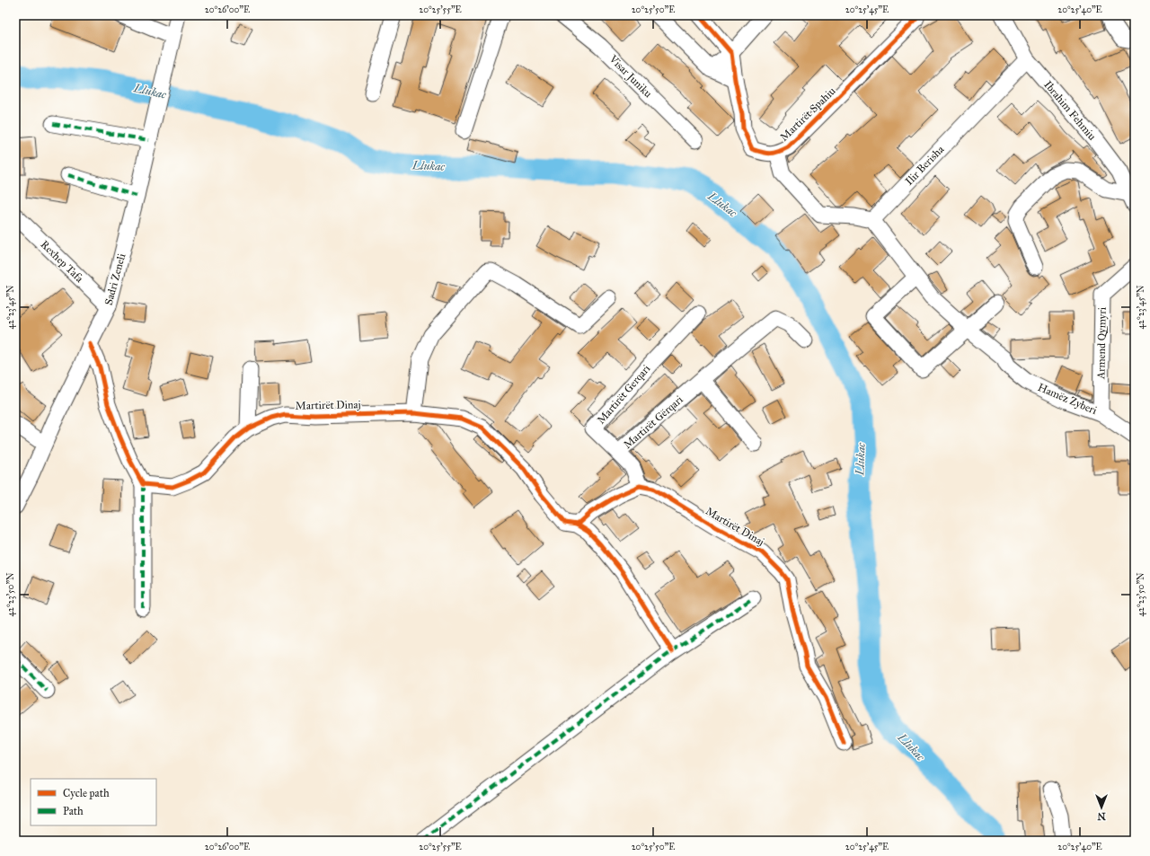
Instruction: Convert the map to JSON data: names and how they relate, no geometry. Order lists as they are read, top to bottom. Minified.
{"streets":{"street":["Visar Juniku","Ibrahim Fehmiu","Martirët Spahiu","Ilir Berisha","Rexhep Tafa","Sadri Zeneli","Armend Qymyri","Martirët Gerqari","Hamëz Zyberi","Martirët Dinaj","Martirët Gërqari"]},"crossings":[["Ibrahim Fehmiu","Ilir Berisha"],["Rexhep Tafa","Sadri Zeneli"],["Armend Qymyri","Hamëz Zyberi"],["Martirët Gerqari","Martirët Gërqari"],["Martirët Dinaj","Martirët Gërqari"]],"water":["Llukac"],"legend":["Cycle path","Path"],"north":"bottom","coordinates":["20°26'00\"E","20°25'55\"E","20°25'50\"E","20°25'45\"E","20°25'40\"E","42°23'45\"N","42°23'50\"N"]}
